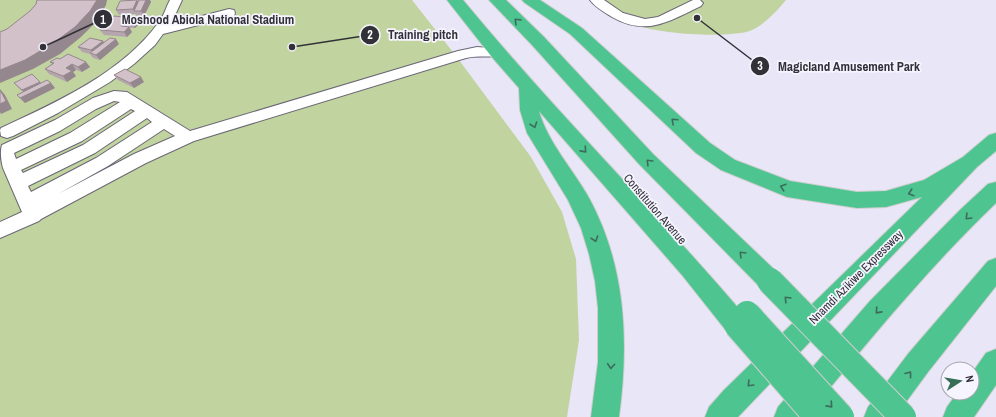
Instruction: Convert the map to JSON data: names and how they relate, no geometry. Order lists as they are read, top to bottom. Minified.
{"streets":{"highway":["Constitution Avenue","Nnamdi Azikiwe Expressway"]},"places":["Magicland Amusement Park","Moshood Abiola National Stadium","Training pitch"],"north":"right"}
